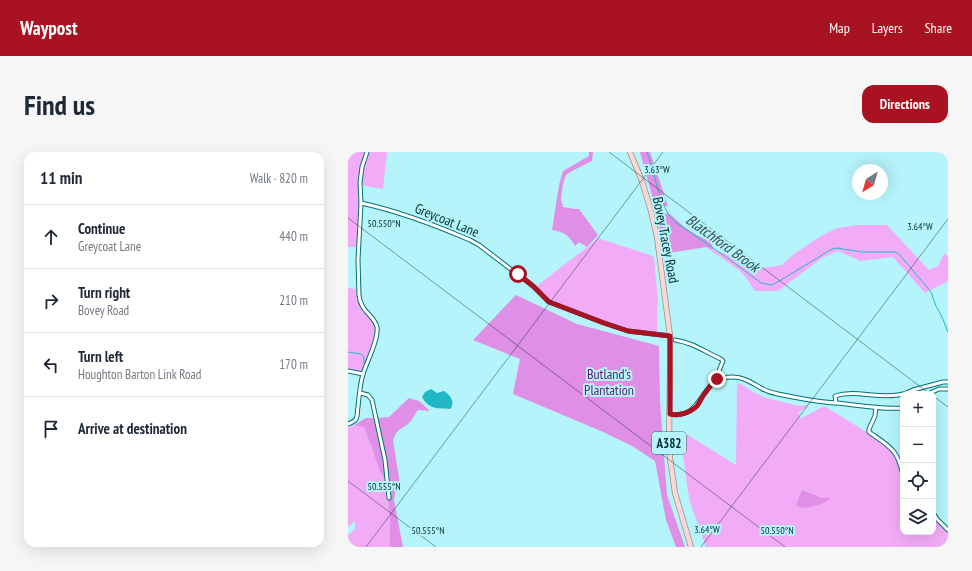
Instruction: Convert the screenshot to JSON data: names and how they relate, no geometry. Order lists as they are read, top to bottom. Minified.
{"streets":{"main road":["Bovey Tracey Road","A382"],"street":["Greycoat Lane"]},"crossings":[["Greycoat Lane","Bovey Tracey Road"],["Greycoat Lane","A382"],["Bovey Tracey Road","A382"]],"water":["Blatchford Brook"],"parks":["Butland's Plantation"],"north":"bottom left","page":{"header":"Waypost","nav":["Map","Layers","Share"],"buttons":"Directions","title":"Find us","heading":["11 min","Walk · 820 m"],"list":[["Continue","Greycoat Lane","440 m"],["Turn right","Bovey Road","210 m"],["Turn left","Houghton Barton Link Road","170 m"],"Arrive at destination"],"map_buttons":["+","−"]},"coordinates":["3.63°W","50.550°N","3.64°W","50.555°N"]}
